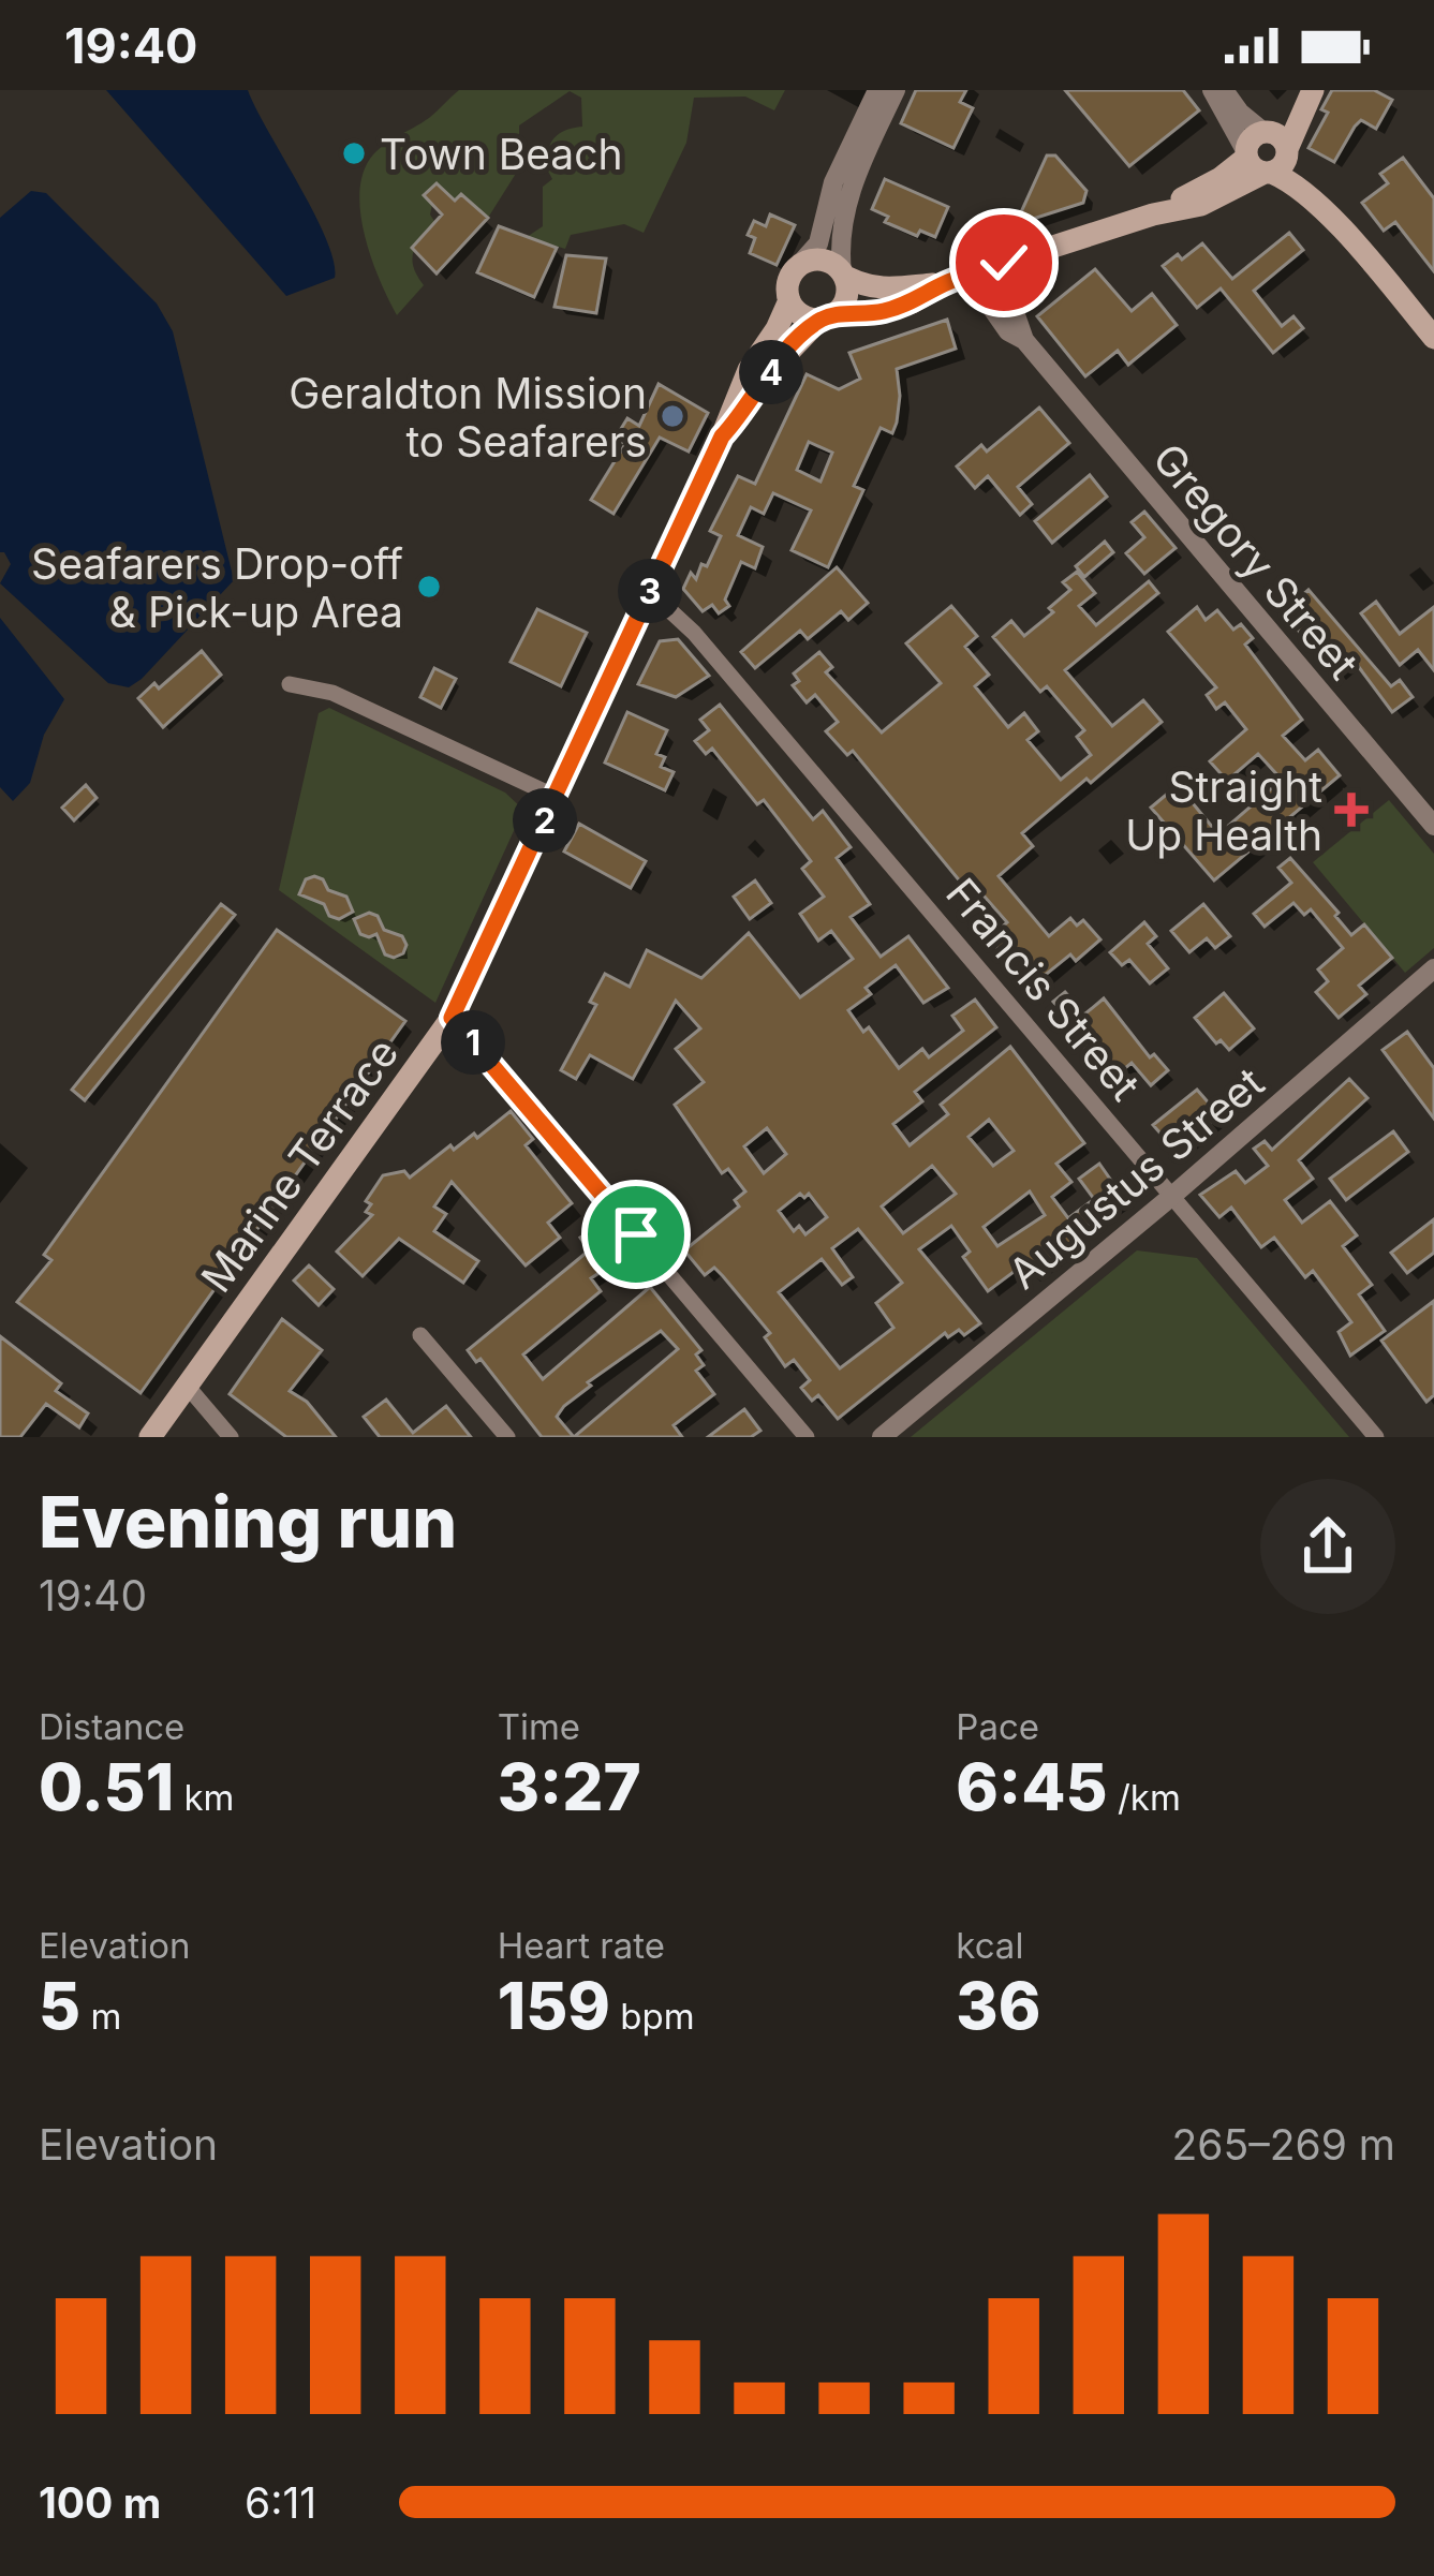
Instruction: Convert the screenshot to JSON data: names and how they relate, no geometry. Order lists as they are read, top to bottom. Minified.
{"streets":{"main road":["Marine Terrace"],"street":["Gregory Street","Francis Street","Augustus Street"]},"crossings":[["Francis Street","Marine Terrace"],["Francis Street","Augustus Street"]],"places":{"other":["Town Beach","Geraldton Mission to Seafarers","Seafarers Drop-off & Pick-up Area"],"health":["Straight Up Health"]},"page":{"status":"19:40","pins":["4","3","2","1"],"heading":["Evening run","19:40"],"stats":[["Distance","0.51 km"],["Time","3:27"],["Pace","6:45 /km"],["Elevation","5 m"],["Heart rate","159 bpm"],["kcal","36"]],"chart":["Elevation","265–269 m"],"list":[{"name":"100 m","note":"6:11"}]}}
